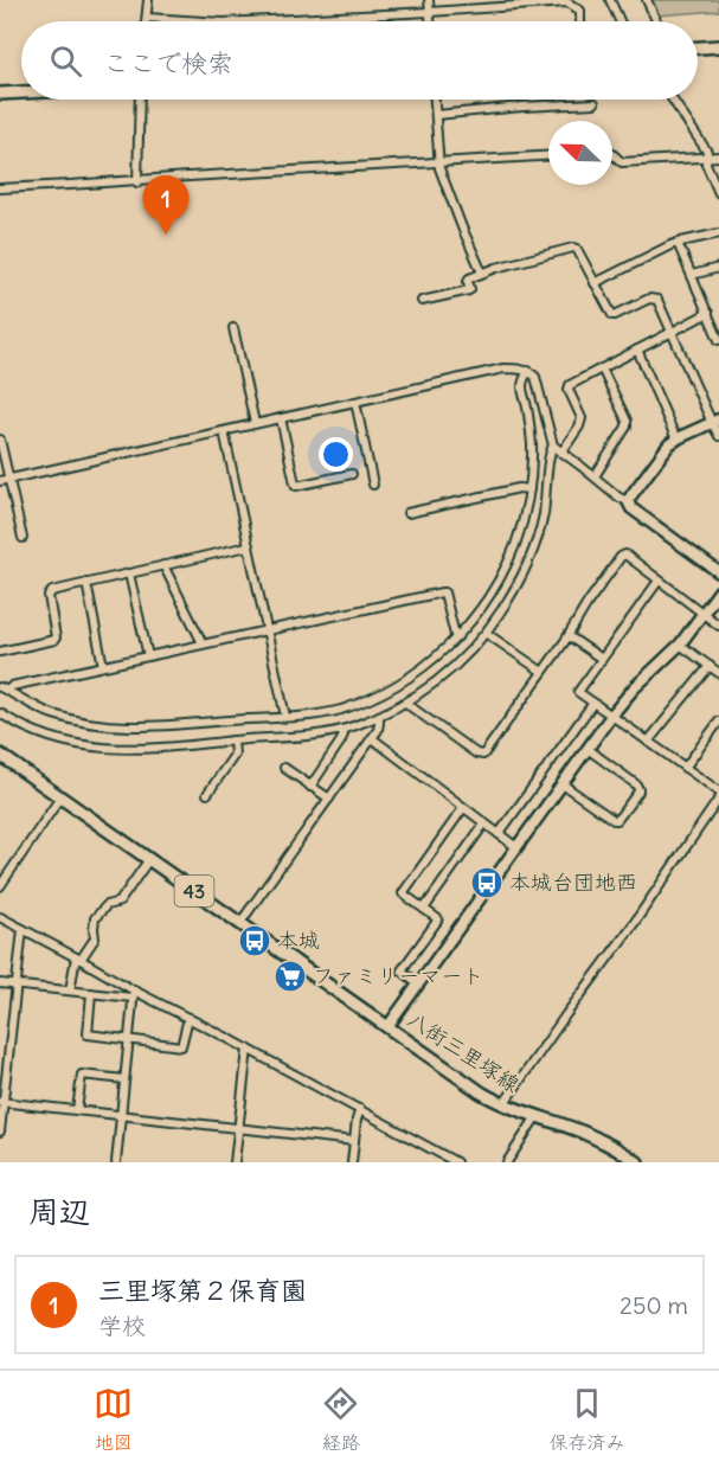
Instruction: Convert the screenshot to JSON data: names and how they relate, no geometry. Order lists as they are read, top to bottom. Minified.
{"streets":{"main road":["43","八街三里塚線"]},"places":{"bus stop":["本城台団地西","本城"],"supermarket":["ファミリーマート"]},"north":"top left","page":{"search":"ここで検索","pins":"1","heading":"周辺","list":[{"mark":"1","name":"三里塚第２保育園","note":"学校","value":"250 m"}],"nav":["地図","経路","保存済み"]}}
